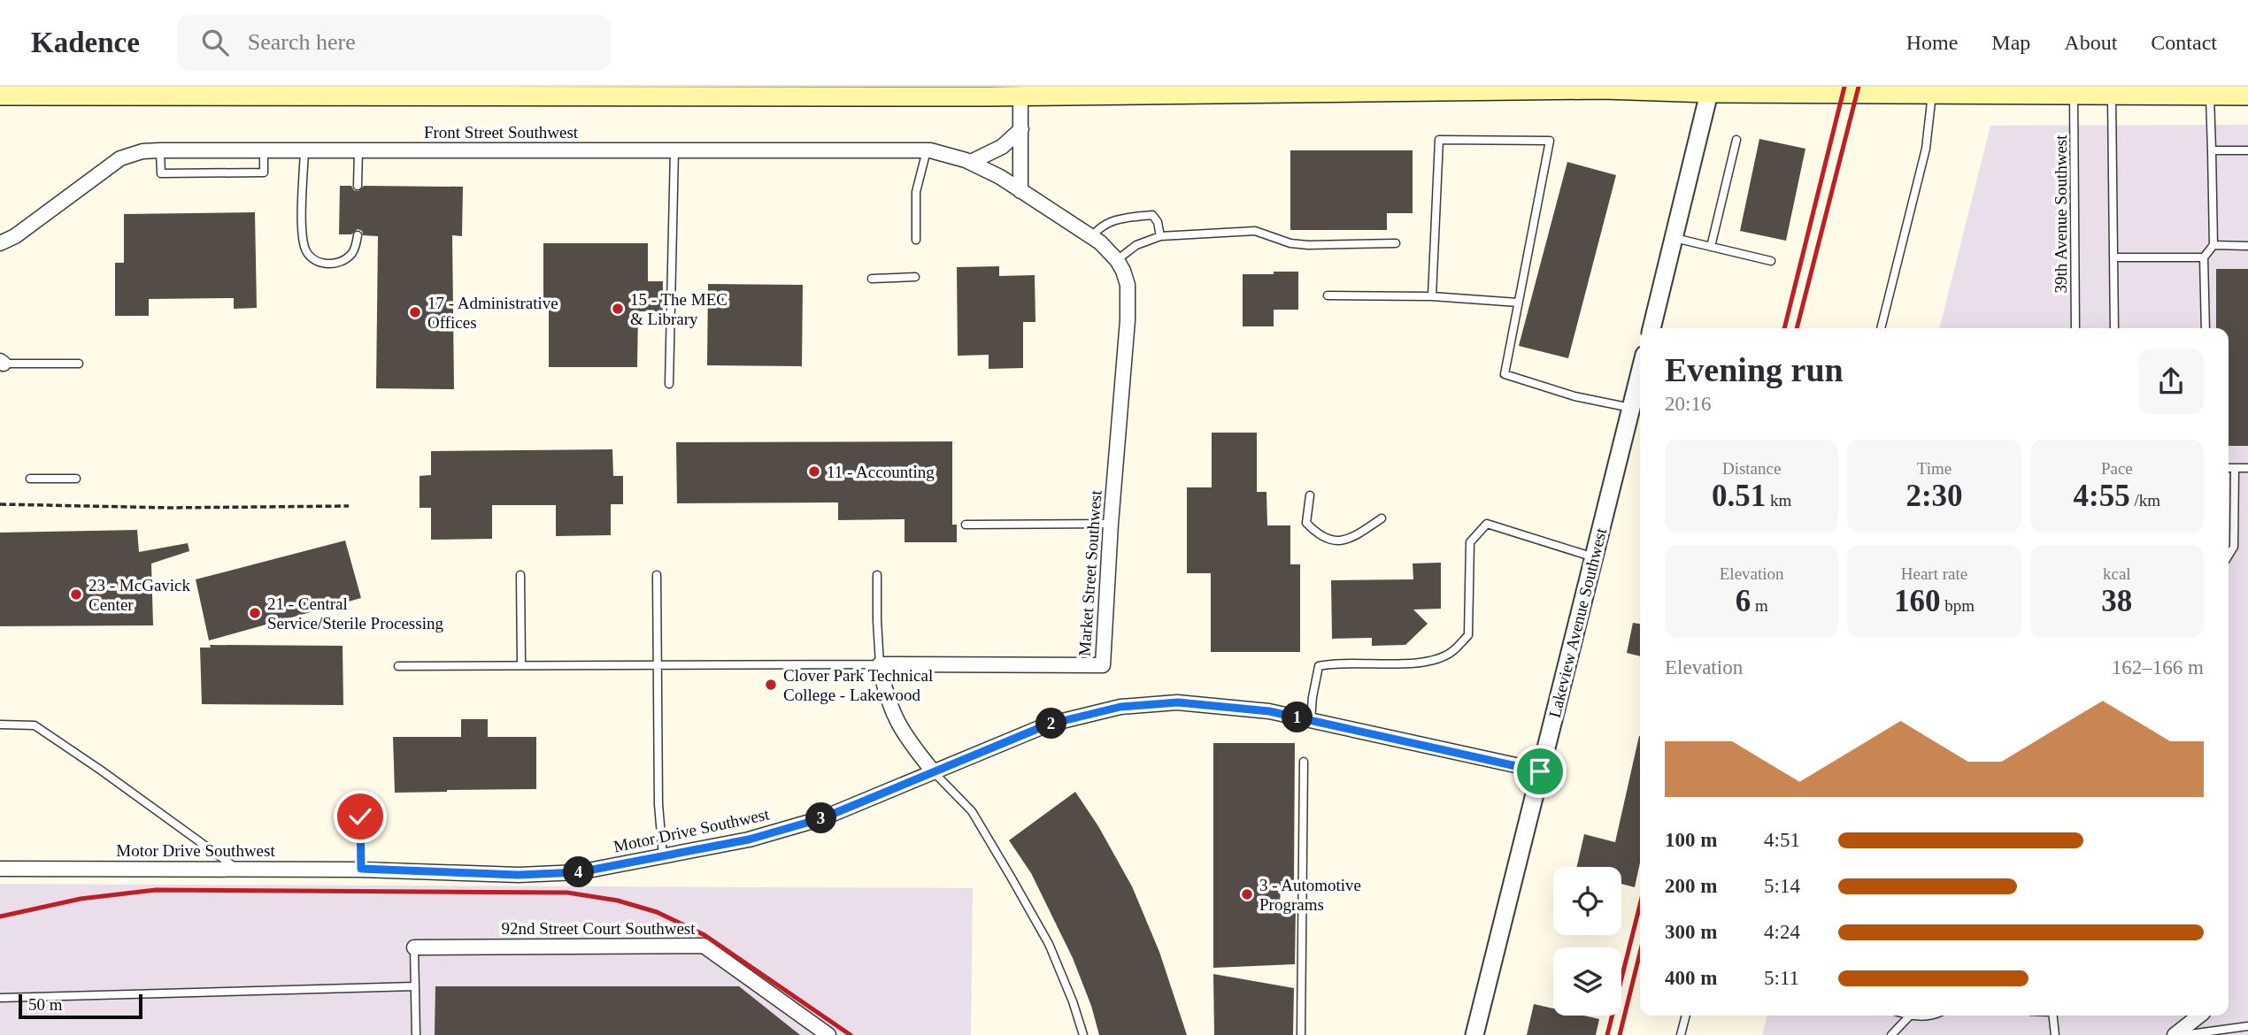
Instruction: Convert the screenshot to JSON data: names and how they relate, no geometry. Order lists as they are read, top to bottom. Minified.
{"streets":{"street":["Front Street Southwest","Market Street Southwest","Lakeview Avenue Southwest","Motor Drive Southwest","92nd Street Court Southwest"],"lane":["39th Avenue Southwest"]},"crossings":[["Lakeview Avenue Southwest","Motor Drive Southwest"]],"places":["15 - The MEC & Library","17 - Administrative Offices","11 - Accounting","23 - McGavick Center","21 - Central Service/Sterile Processing","Clover Park Technical College - Lakewood","3 - Automotive Programs"],"scale_bar":"50 m","page":{"header":"Kadence","search":"Search here","nav":["Home","Map","About","Contact"],"heading":["Evening run","20:16"],"stats":[["Distance","0.51 km"],["Time","2:30"],["Pace","4:55 /km"],["Elevation","6 m"],["Heart rate","160 bpm"],["kcal","38"]],"chart":["Elevation","162–166 m"],"pins":["1","2","3","4"],"list":[{"name":"100 m","note":"4:51"},{"name":"200 m","note":"5:14"},{"name":"300 m","note":"4:24"},{"name":"400 m","note":"5:11"}],"scale":"50 m"}}
